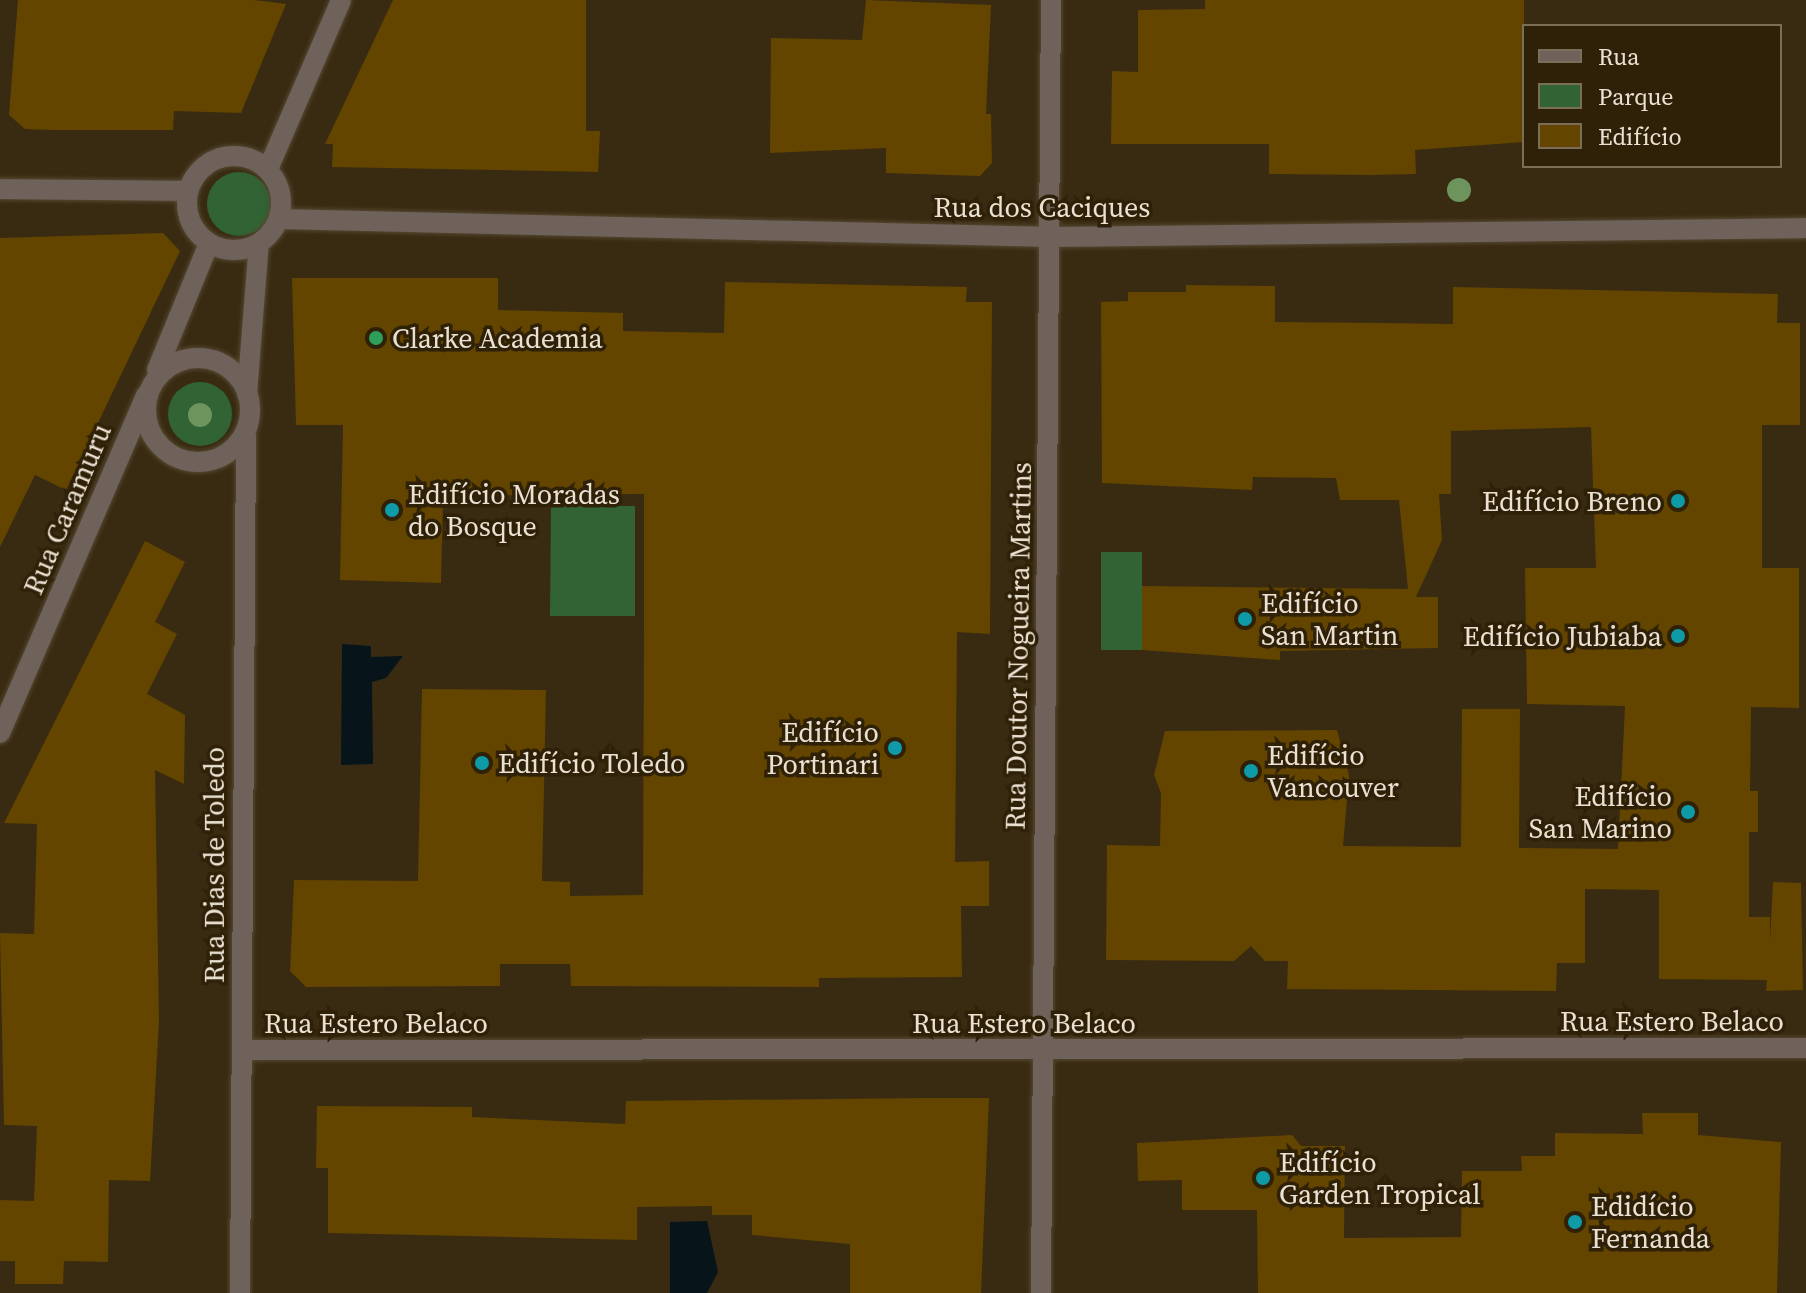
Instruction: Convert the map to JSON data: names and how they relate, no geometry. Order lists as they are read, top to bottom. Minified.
{"streets":{"street":["Rua dos Caciques","Rua Caramuru","Rua Doutor Nogueira Martins","Rua Dias de Toledo","Rua Estero Belaco"]},"crossings":[["Rua dos Caciques","Rua Doutor Nogueira Martins"],["Rua Caramuru","Rua Dias de Toledo"],["Rua Doutor Nogueira Martins","Rua Estero Belaco"],["Rua Dias de Toledo","Rua Estero Belaco"]],"places":["Clarke Academia","Edifício Breno","Edifício Moradas do Bosque","Edifício San Martin","Edifício Jubiaba","Edifício Portinari","Edifício Toledo","Edifício Vancouver","Edifício San Marino","Edifício Garden Tropical","Edidício Fernanda"],"legend":["Rua","Parque","Edifício"]}
